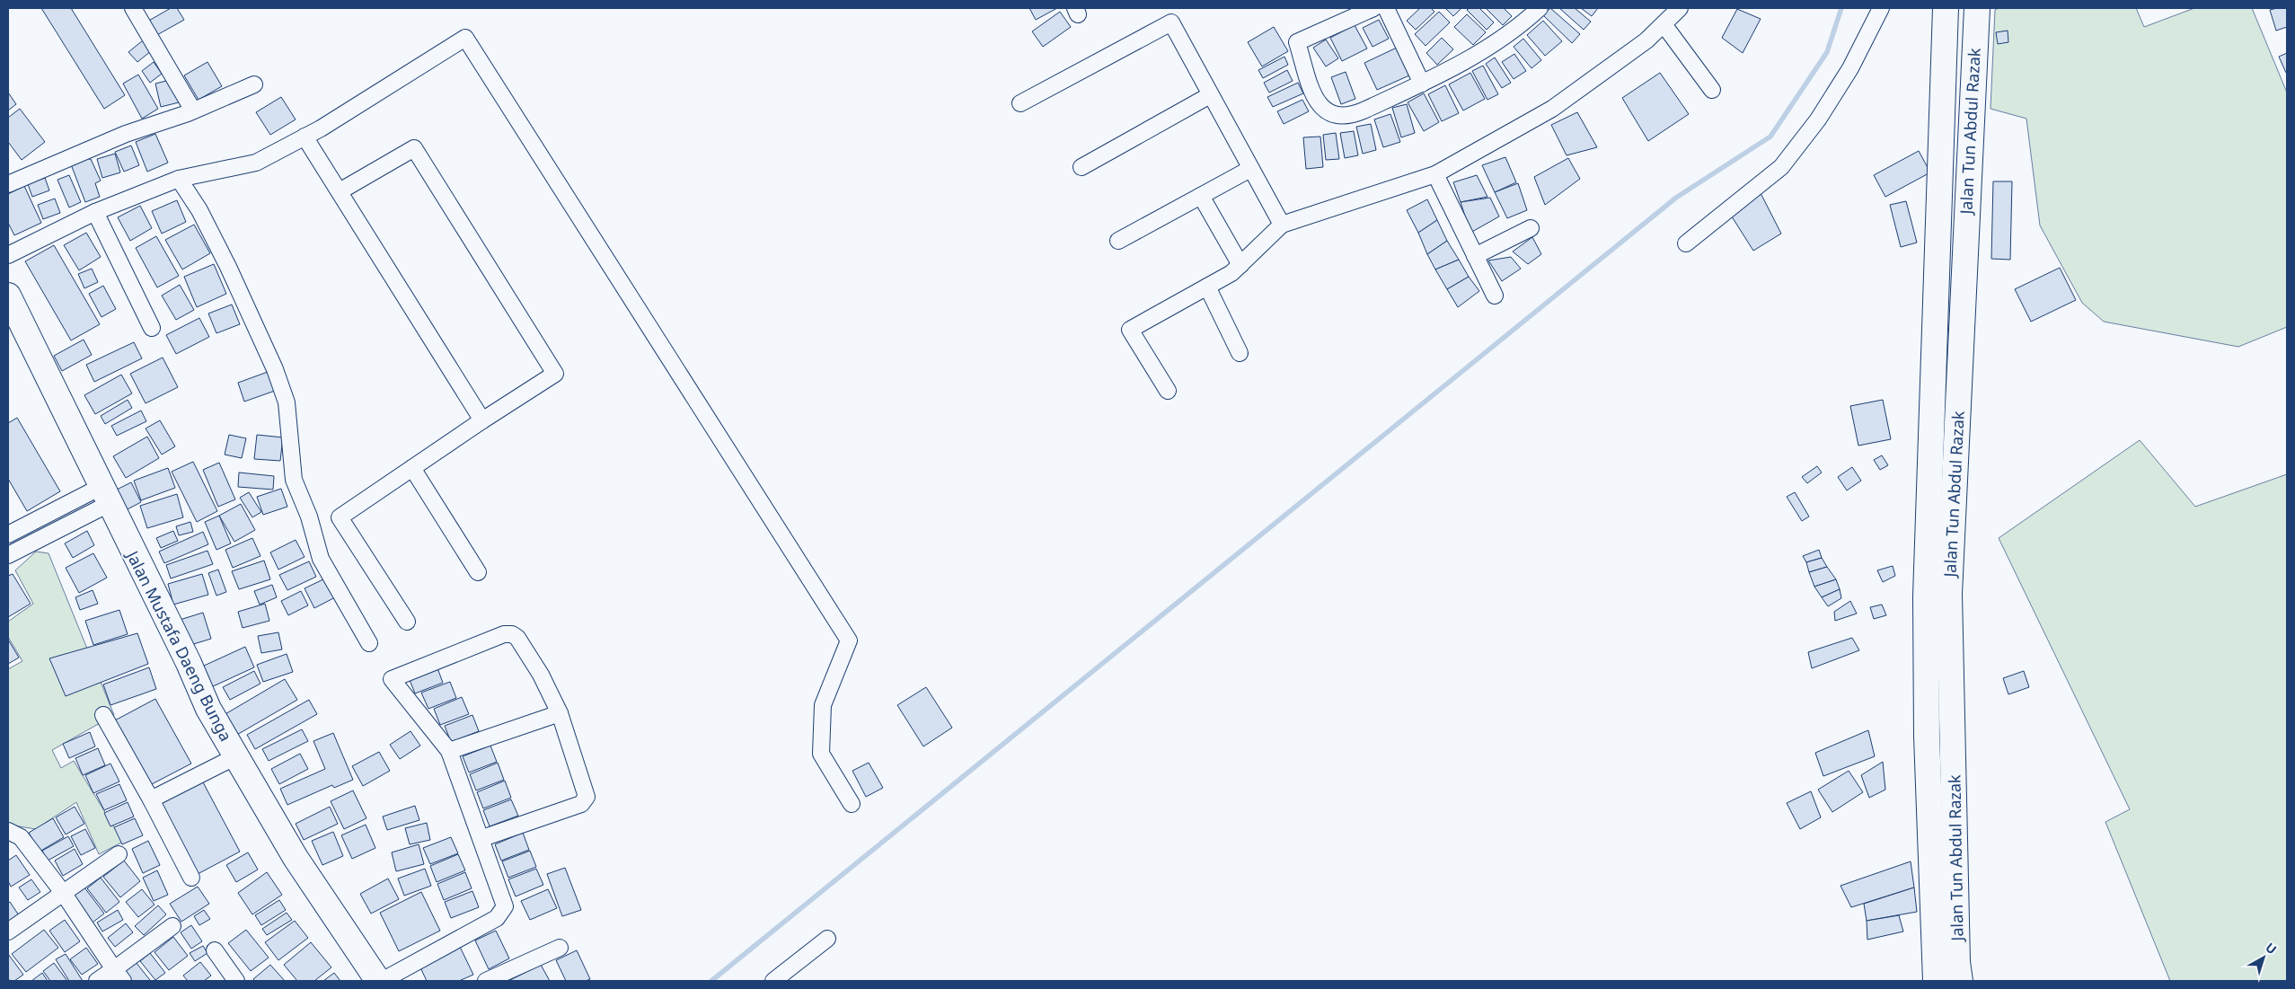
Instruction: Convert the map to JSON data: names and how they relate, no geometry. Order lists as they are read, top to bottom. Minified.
{"streets":{"main road":["Jalan Tun Abdul Razak","Jalan Mustafa Daeng Bunga"]},"north":"top right"}
